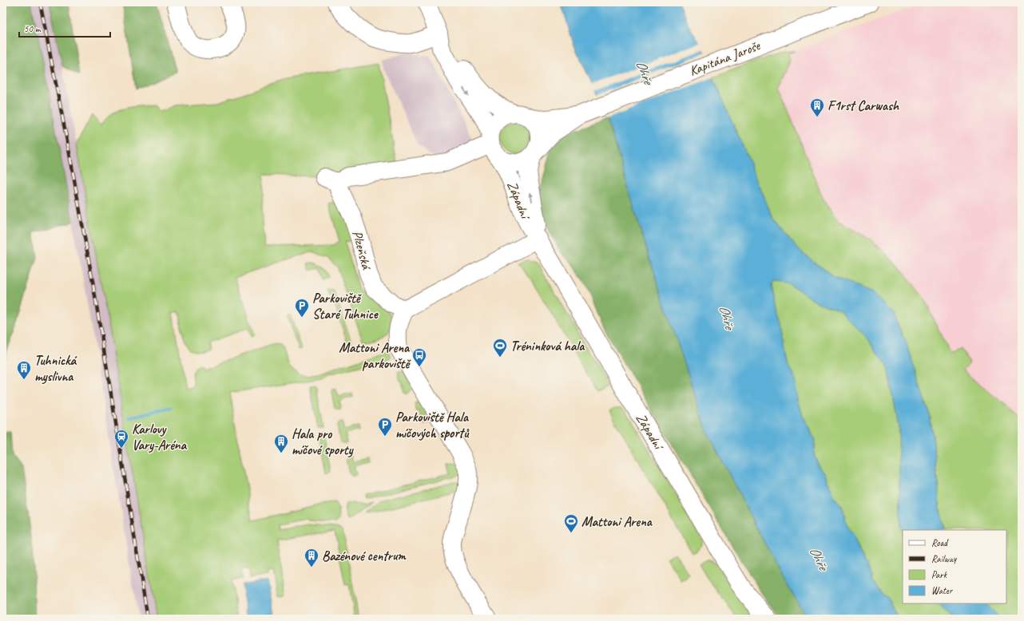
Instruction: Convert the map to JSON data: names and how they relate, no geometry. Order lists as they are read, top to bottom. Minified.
{"streets":{"street":["Kapitána Jaroše","Západní","Plzeňská"]},"crossings":[["Kapitána Jaroše","Západní"],["Kapitána Jaroše","Plzeňská"],["Západní","Plzeňská"]],"water":["Ohře"],"places":{"building":["F1rst Carwash","Tuhnická myslivna","Hala pro míčové sporty","Bazénové centrum"],"parking":["Parkoviště Staré Tuhnice","Parkoviště Hala míčových sportů"],"sports":["Tréninková hala","Mattoni Arena"],"bus stop":["Mattoni Arena parkoviště"],"station":["Karlovy Vary-Aréna"]},"legend":["Road","Railway","Park","Water"],"scale_bar":"50 m"}
